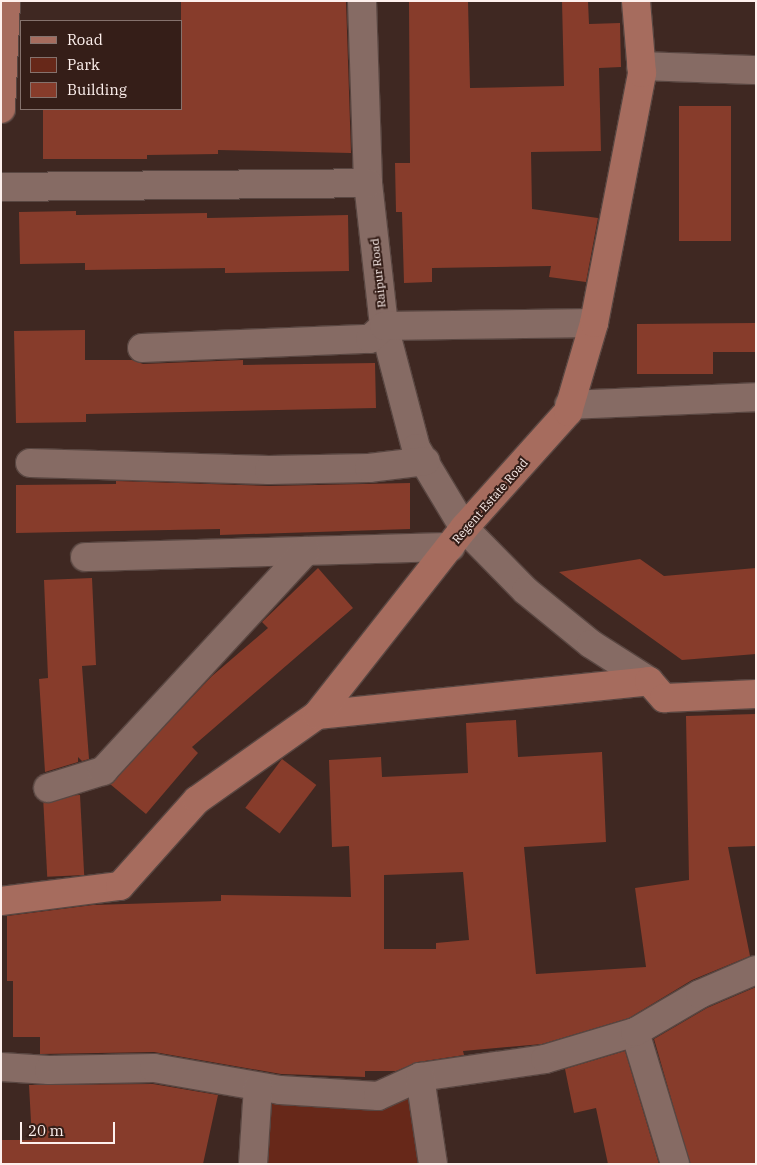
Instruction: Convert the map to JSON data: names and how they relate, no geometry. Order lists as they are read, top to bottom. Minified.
{"streets":{"street":["Raipur Road","Regent Estate Road"]},"crossings":[["Raipur Road","Regent Estate Road"]],"legend":["Road","Park","Building"],"scale_bar":"20 m"}
